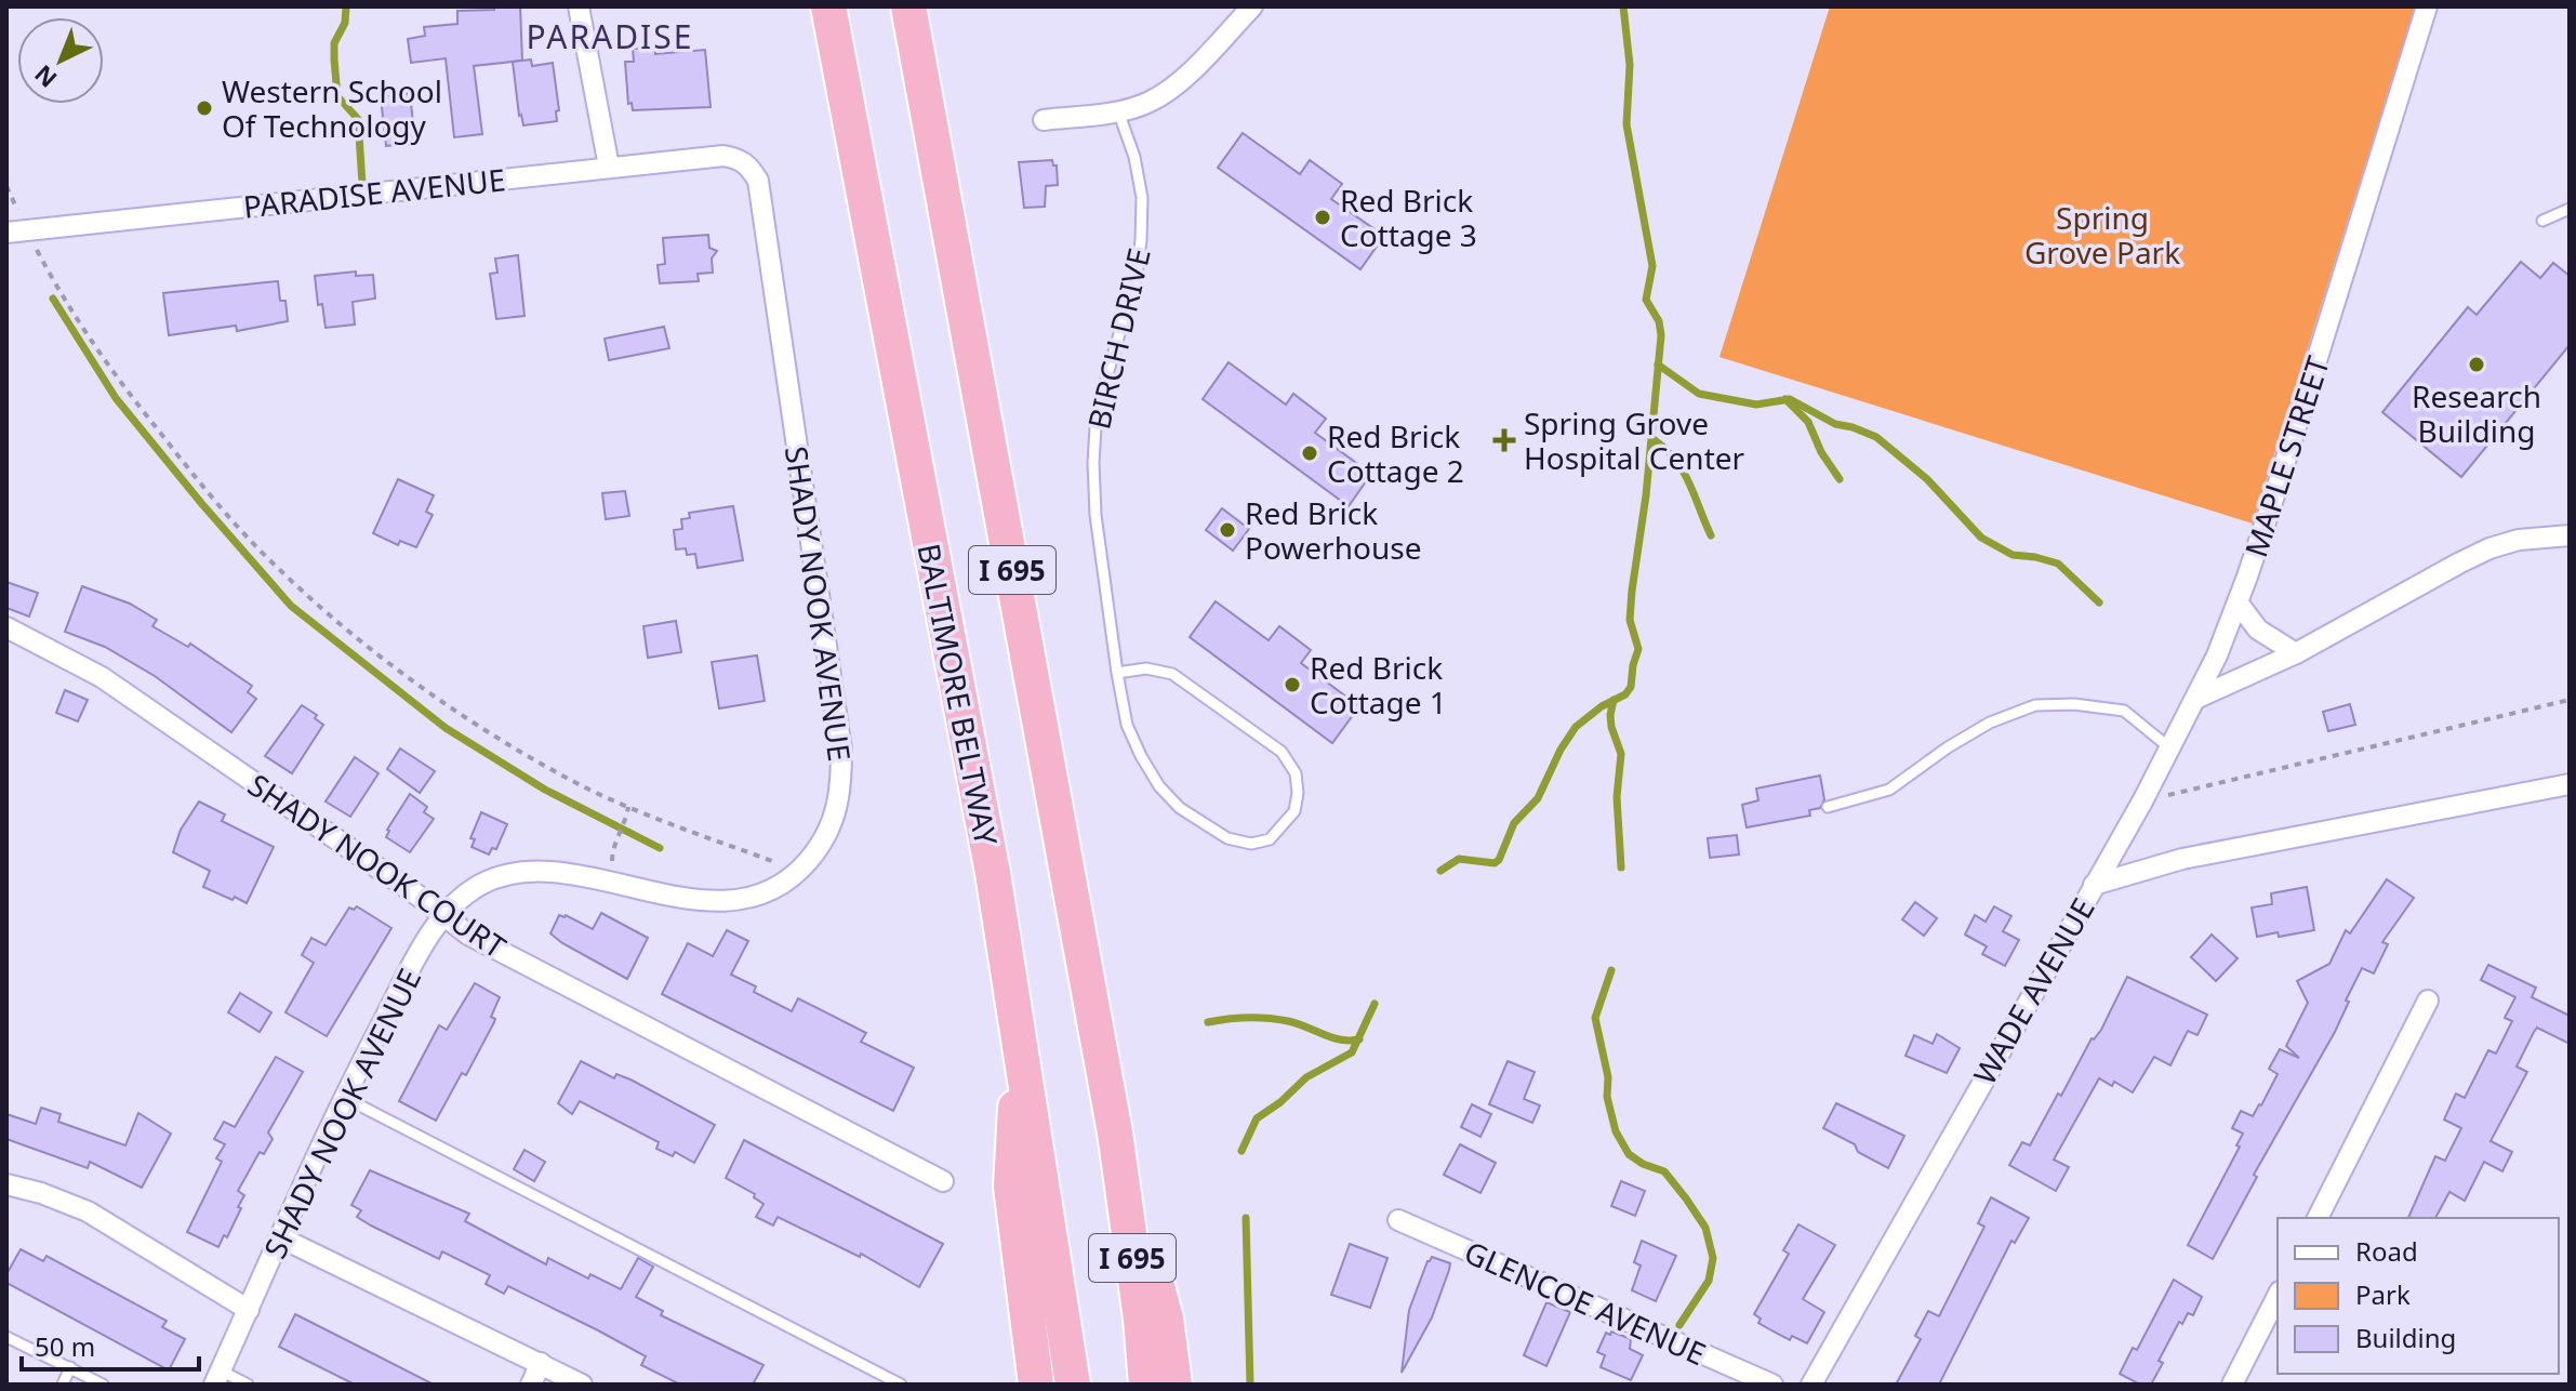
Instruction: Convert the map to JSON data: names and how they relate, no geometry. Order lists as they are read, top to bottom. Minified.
{"streets":{"highway":["I 695","BALTIMORE BELTWAY"],"street":["PARADISE AVENUE","MAPLE STREET","SHADY NOOK AVENUE","SHADY NOOK COURT","WADE AVENUE","GLENCOE AVENUE"],"lane":["BIRCH DRIVE"]},"crossings":[["PARADISE AVENUE","SHADY NOOK AVENUE"],["MAPLE STREET","WADE AVENUE"],["SHADY NOOK AVENUE","SHADY NOOK COURT"]],"districts":["PARADISE"],"parks":["Spring Grove Park"],"places":{"other":["Western School Of Technology","Red Brick Cottage 3","Research Building","Red Brick Cottage 2","Red Brick Powerhouse","Red Brick Cottage 1"],"health":["Spring Grove Hospital Center"]},"legend":["Road","Park","Building"],"scale_bar":"50 m","north":"bottom left"}
